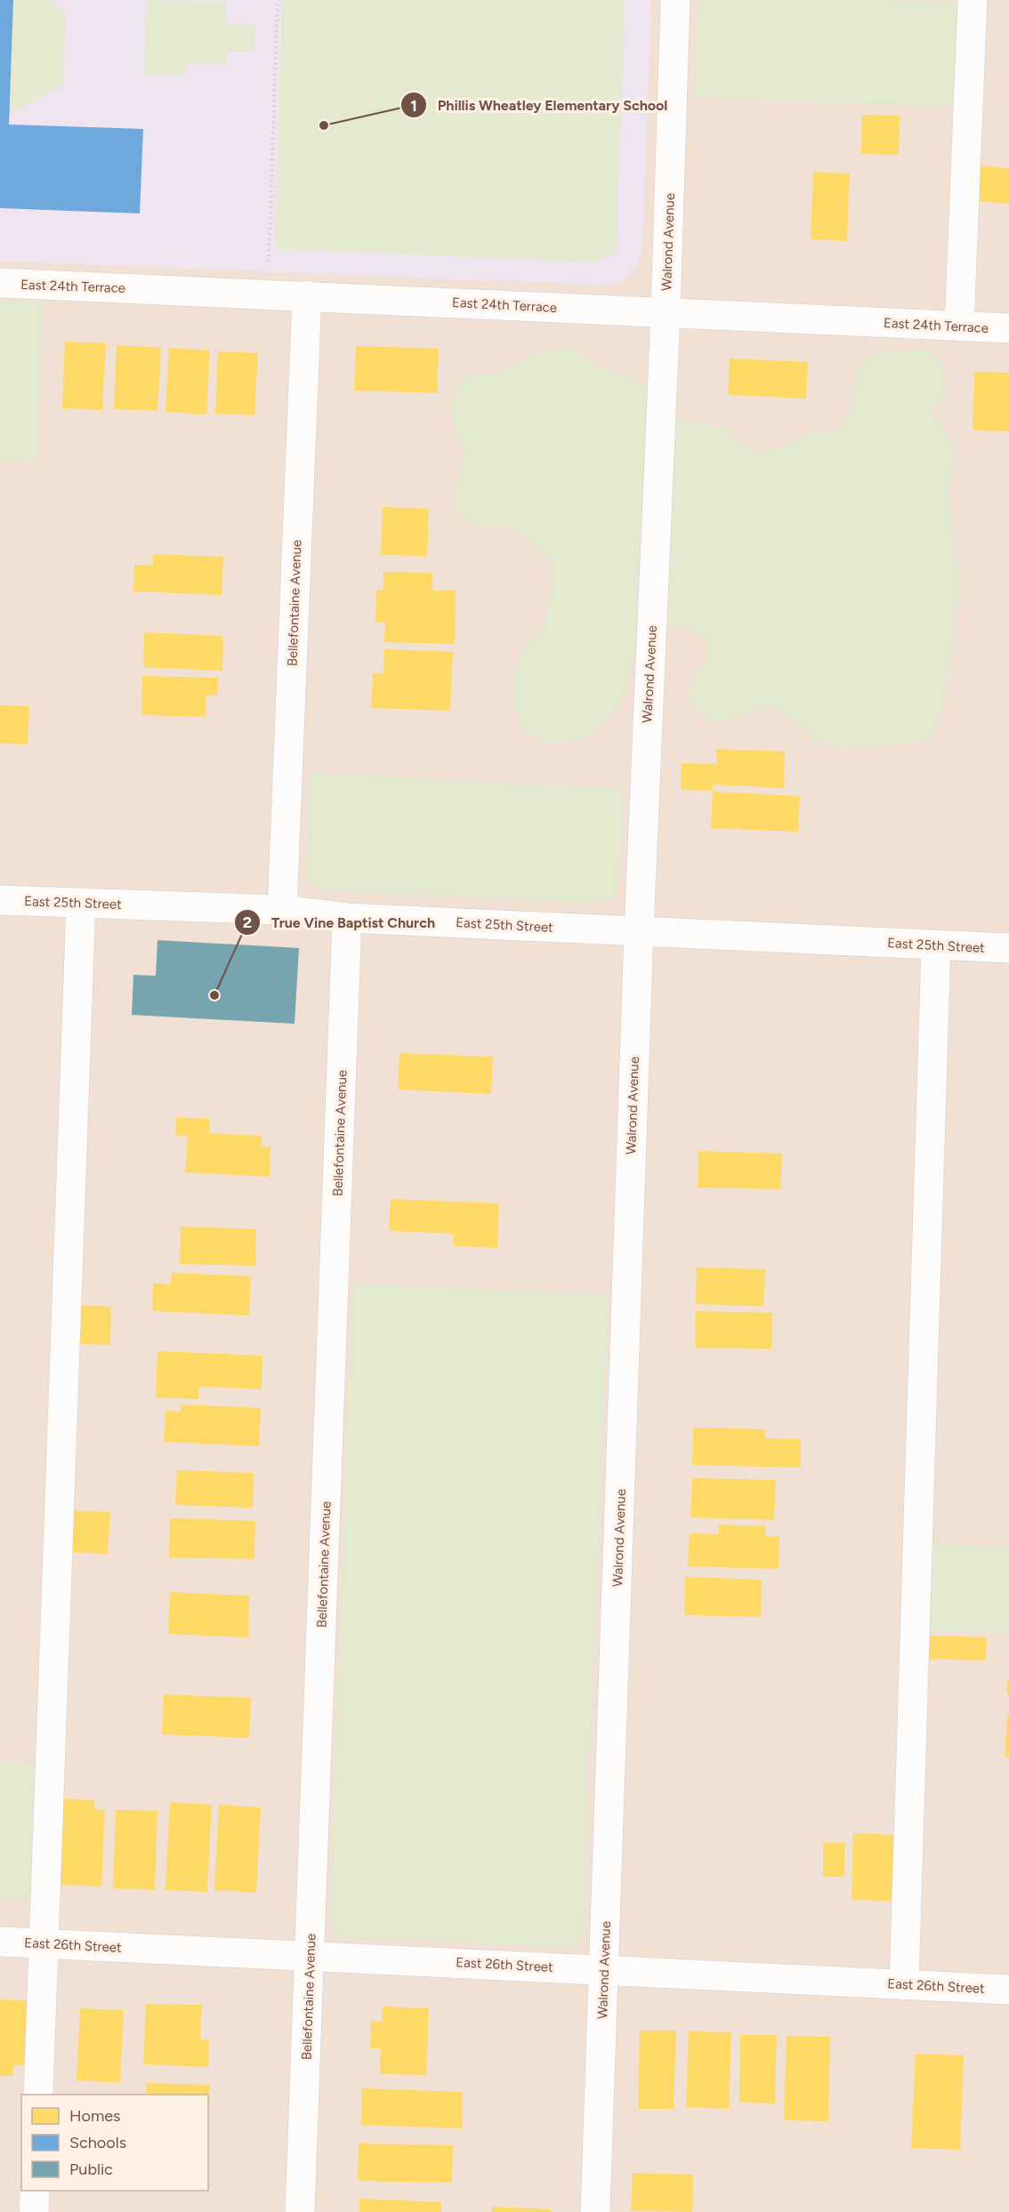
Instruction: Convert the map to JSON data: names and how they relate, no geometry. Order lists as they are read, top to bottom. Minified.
{"streets":{"street":["Walrond Avenue","East 24th Terrace","Bellefontaine Avenue","East 25th Street","East 26th Street"]},"crossings":[["Walrond Avenue","East 24th Terrace"],["Walrond Avenue","East 25th Street"],["Walrond Avenue","East 26th Street"],["East 24th Terrace","Bellefontaine Avenue"],["Bellefontaine Avenue","East 25th Street"],["Bellefontaine Avenue","East 26th Street"]],"places":["Phillis Wheatley Elementary School","True Vine Baptist Church"],"legend":["Homes","Schools","Public"]}
